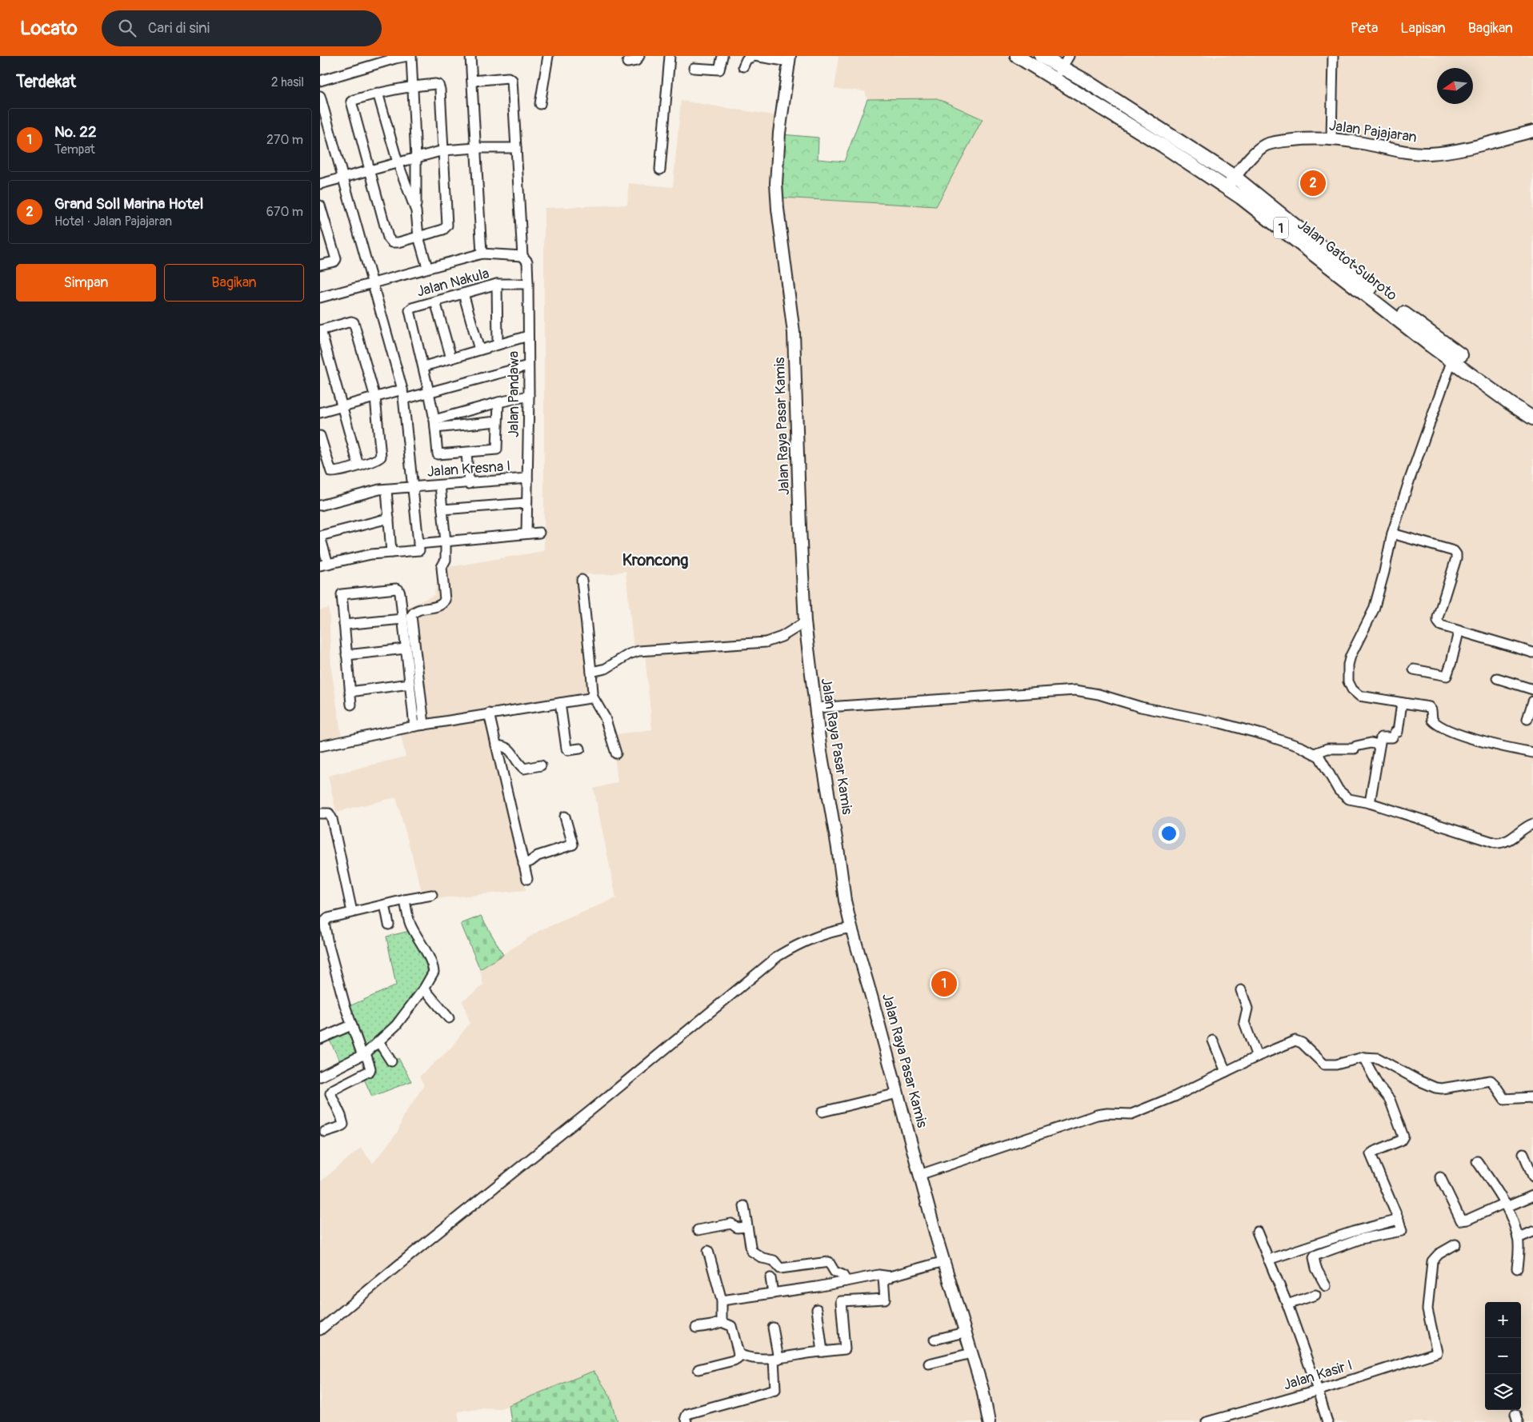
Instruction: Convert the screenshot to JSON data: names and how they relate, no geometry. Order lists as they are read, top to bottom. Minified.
{"streets":{"highway":["1","Jalan Gatot Subroto"],"main road":["Jalan Pajajaran","Jalan Raya Pasar Kamis"],"street":["Jalan Nakula","Jalan Pandawa","Jalan Kresna I","Jalan Kasir I"]},"crossings":[["Jalan Pajajaran","Jalan Gatot Subroto"],["Jalan Nakula","Jalan Pandawa"],["Jalan Pandawa","Jalan Kresna I"]],"districts":["Kroncong"],"north":"left","page":{"header":"Locato","search":"Cari di sini","nav":["Peta","Lapisan","Bagikan"],"heading":["Terdekat","2 hasil"],"list":[{"mark":"1","name":"No. 22","note":"Tempat","value":"270 m"},{"mark":"2","name":"Grand Soll Marina Hotel","note":"Hotel · Jalan Pajajaran","value":"670 m"}],"pins":["2","1"],"buttons":["Simpan","Bagikan"],"map_buttons":["+","−"]}}
